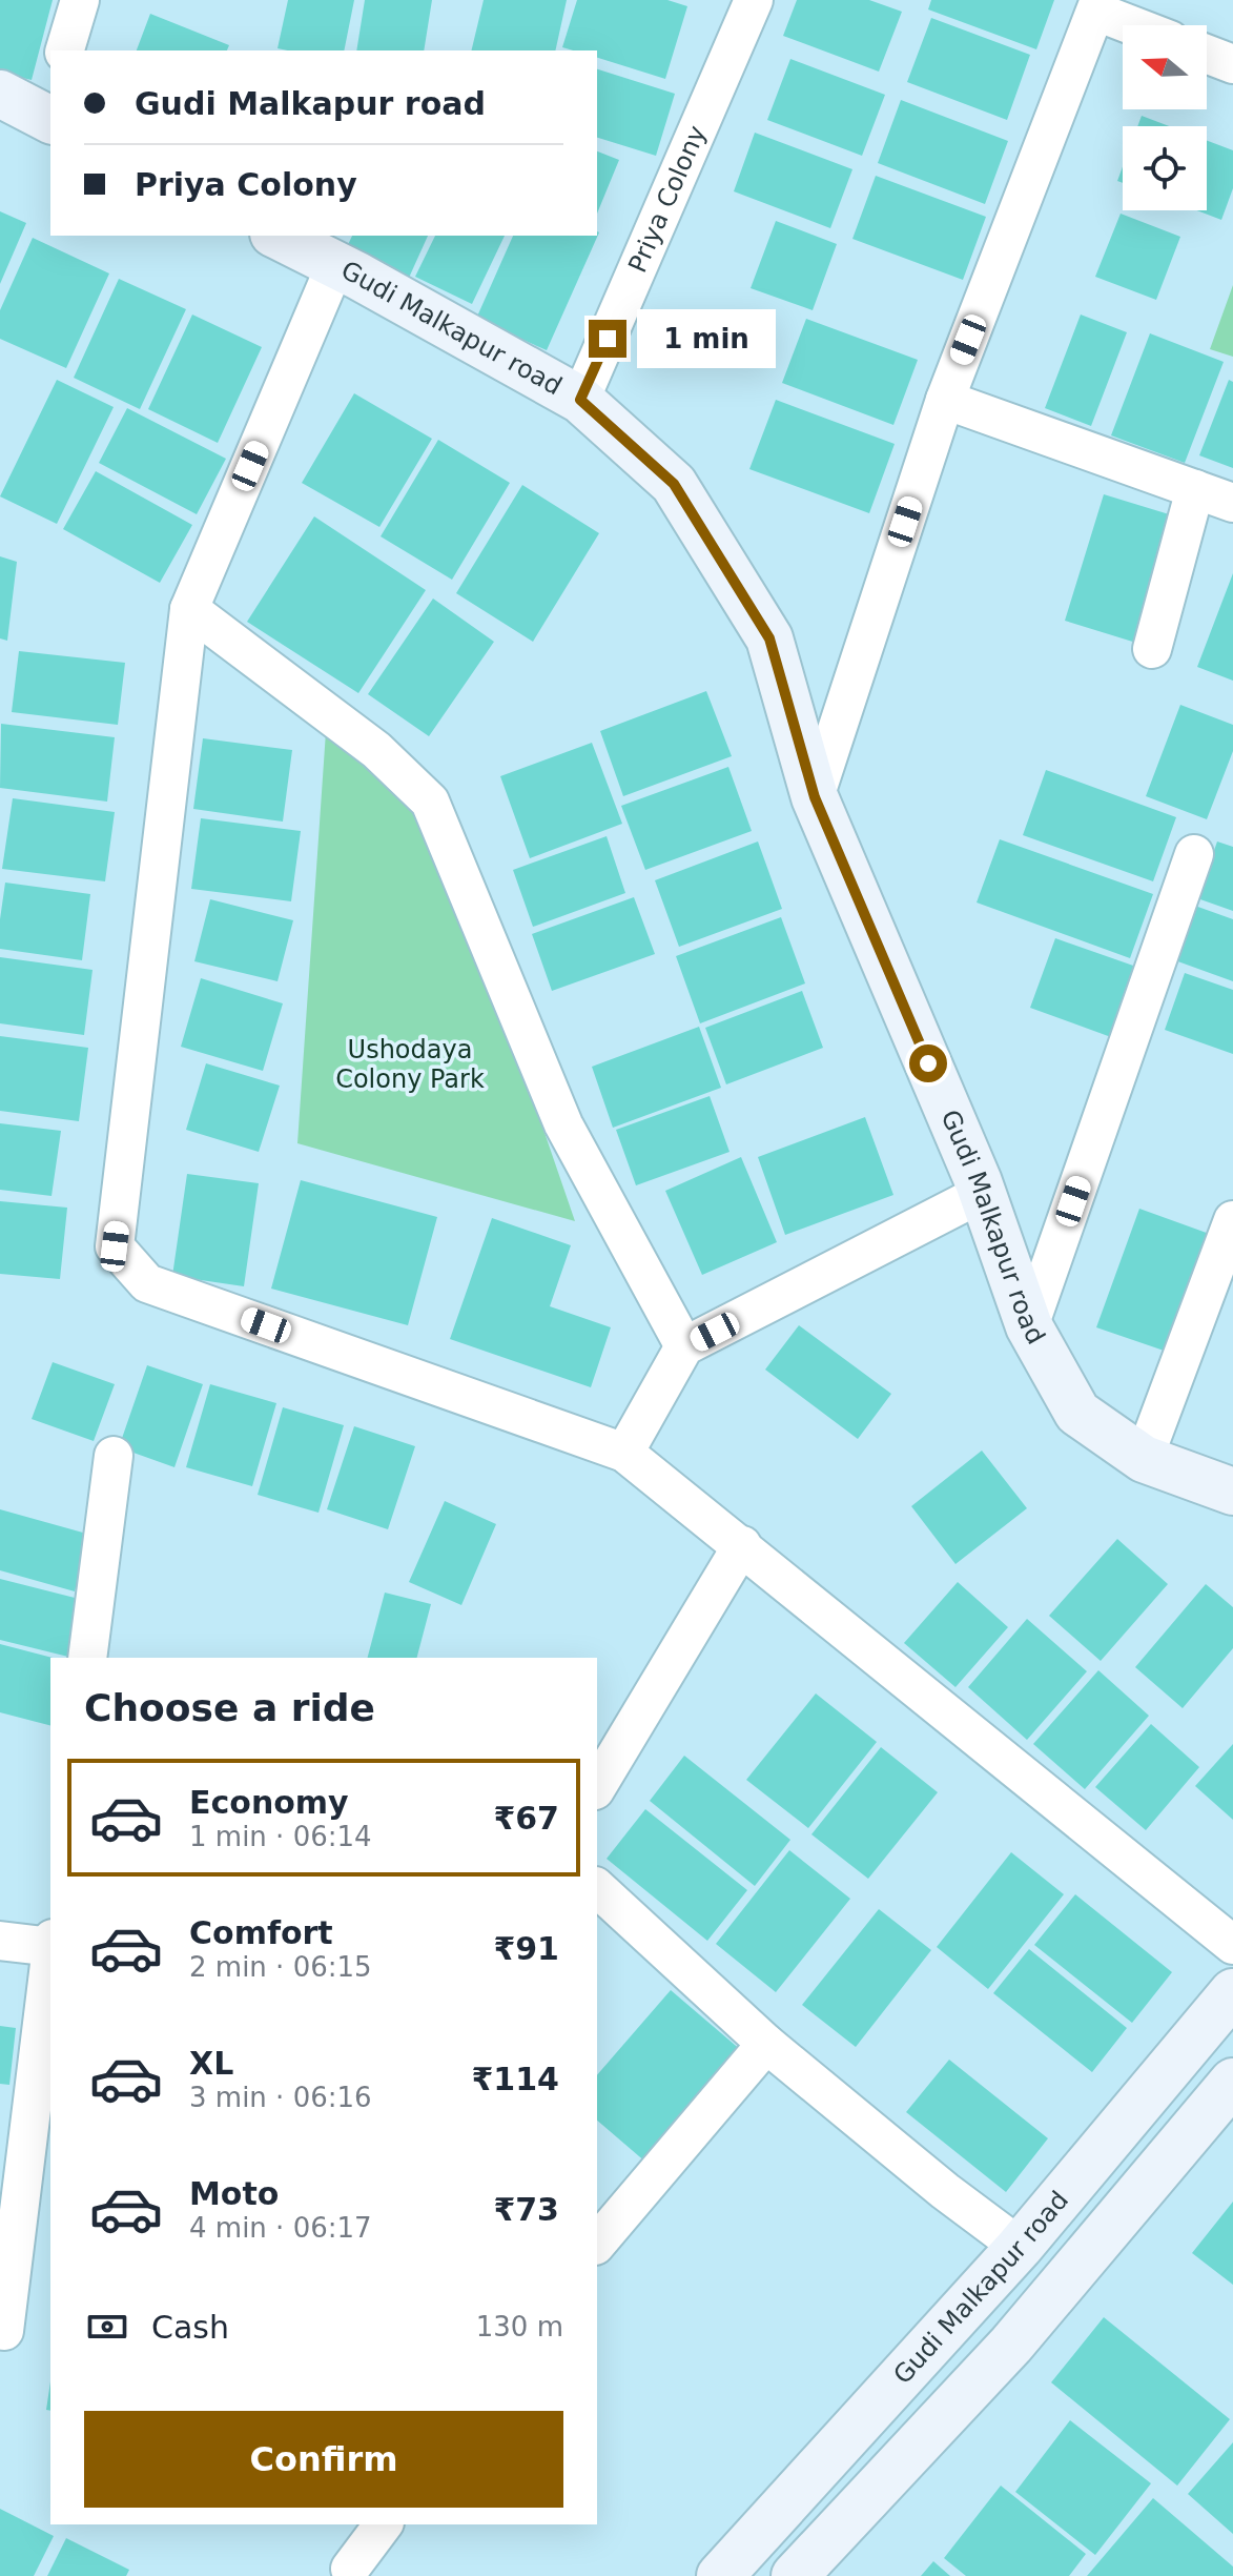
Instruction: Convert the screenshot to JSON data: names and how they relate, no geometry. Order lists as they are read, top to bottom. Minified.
{"streets":{"street":["Priya Colony","Gudi Malkapur road"]},"crossings":[["Priya Colony","Gudi Malkapur road"]],"parks":["Ushodaya Colony Park"],"north":"left","page":{"banner":["Gudi Malkapur road","Priya Colony"],"bubble":"1 min","heading":"Choose a ride","list":[{"name":"Economy","note":"1 min · 06:14","value":"₹67"},{"name":"Comfort","note":"2 min · 06:15","value":"₹91"},{"name":"XL","note":"3 min · 06:16","value":"₹114"},{"name":"Moto","note":"4 min · 06:17","value":"₹73"}],"pay":["Cash","130 m"],"buttons":"Confirm"}}
